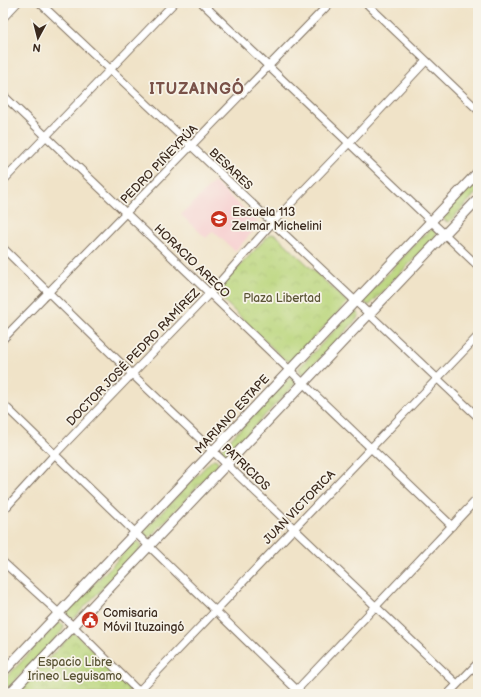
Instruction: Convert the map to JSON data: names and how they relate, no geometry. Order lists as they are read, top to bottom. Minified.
{"streets":{"street":["PEDRO PIÑEYRÚA","BESARES","HORACIO ARECO","DOCTOR JOSÉ PEDRO RAMÍREZ","MARIANO ESTAPE","PATRICIOS","JUAN VICTORICA"]},"crossings":[["PEDRO PIÑEYRÚA","BESARES"],["PEDRO PIÑEYRÚA","HORACIO ARECO"],["PEDRO PIÑEYRÚA","PATRICIOS"],["BESARES","DOCTOR JOSÉ PEDRO RAMÍREZ"],["BESARES","MARIANO ESTAPE"],["BESARES","JUAN VICTORICA"],["HORACIO ARECO","DOCTOR JOSÉ PEDRO RAMÍREZ"],["HORACIO ARECO","MARIANO ESTAPE"],["HORACIO ARECO","JUAN VICTORICA"],["DOCTOR JOSÉ PEDRO RAMÍREZ","PATRICIOS"],["MARIANO ESTAPE","PATRICIOS"],["PATRICIOS","JUAN VICTORICA"]],"districts":["ITUZAINGÓ"],"parks":["Plaza Libertad","Espacio Libre Irineo Leguisamo"],"places":{"school or university":["Escuela 113 Zelmar Michelini"],"public building":["Comisaria Móvil Ituzaingó"]},"north":"bottom"}
